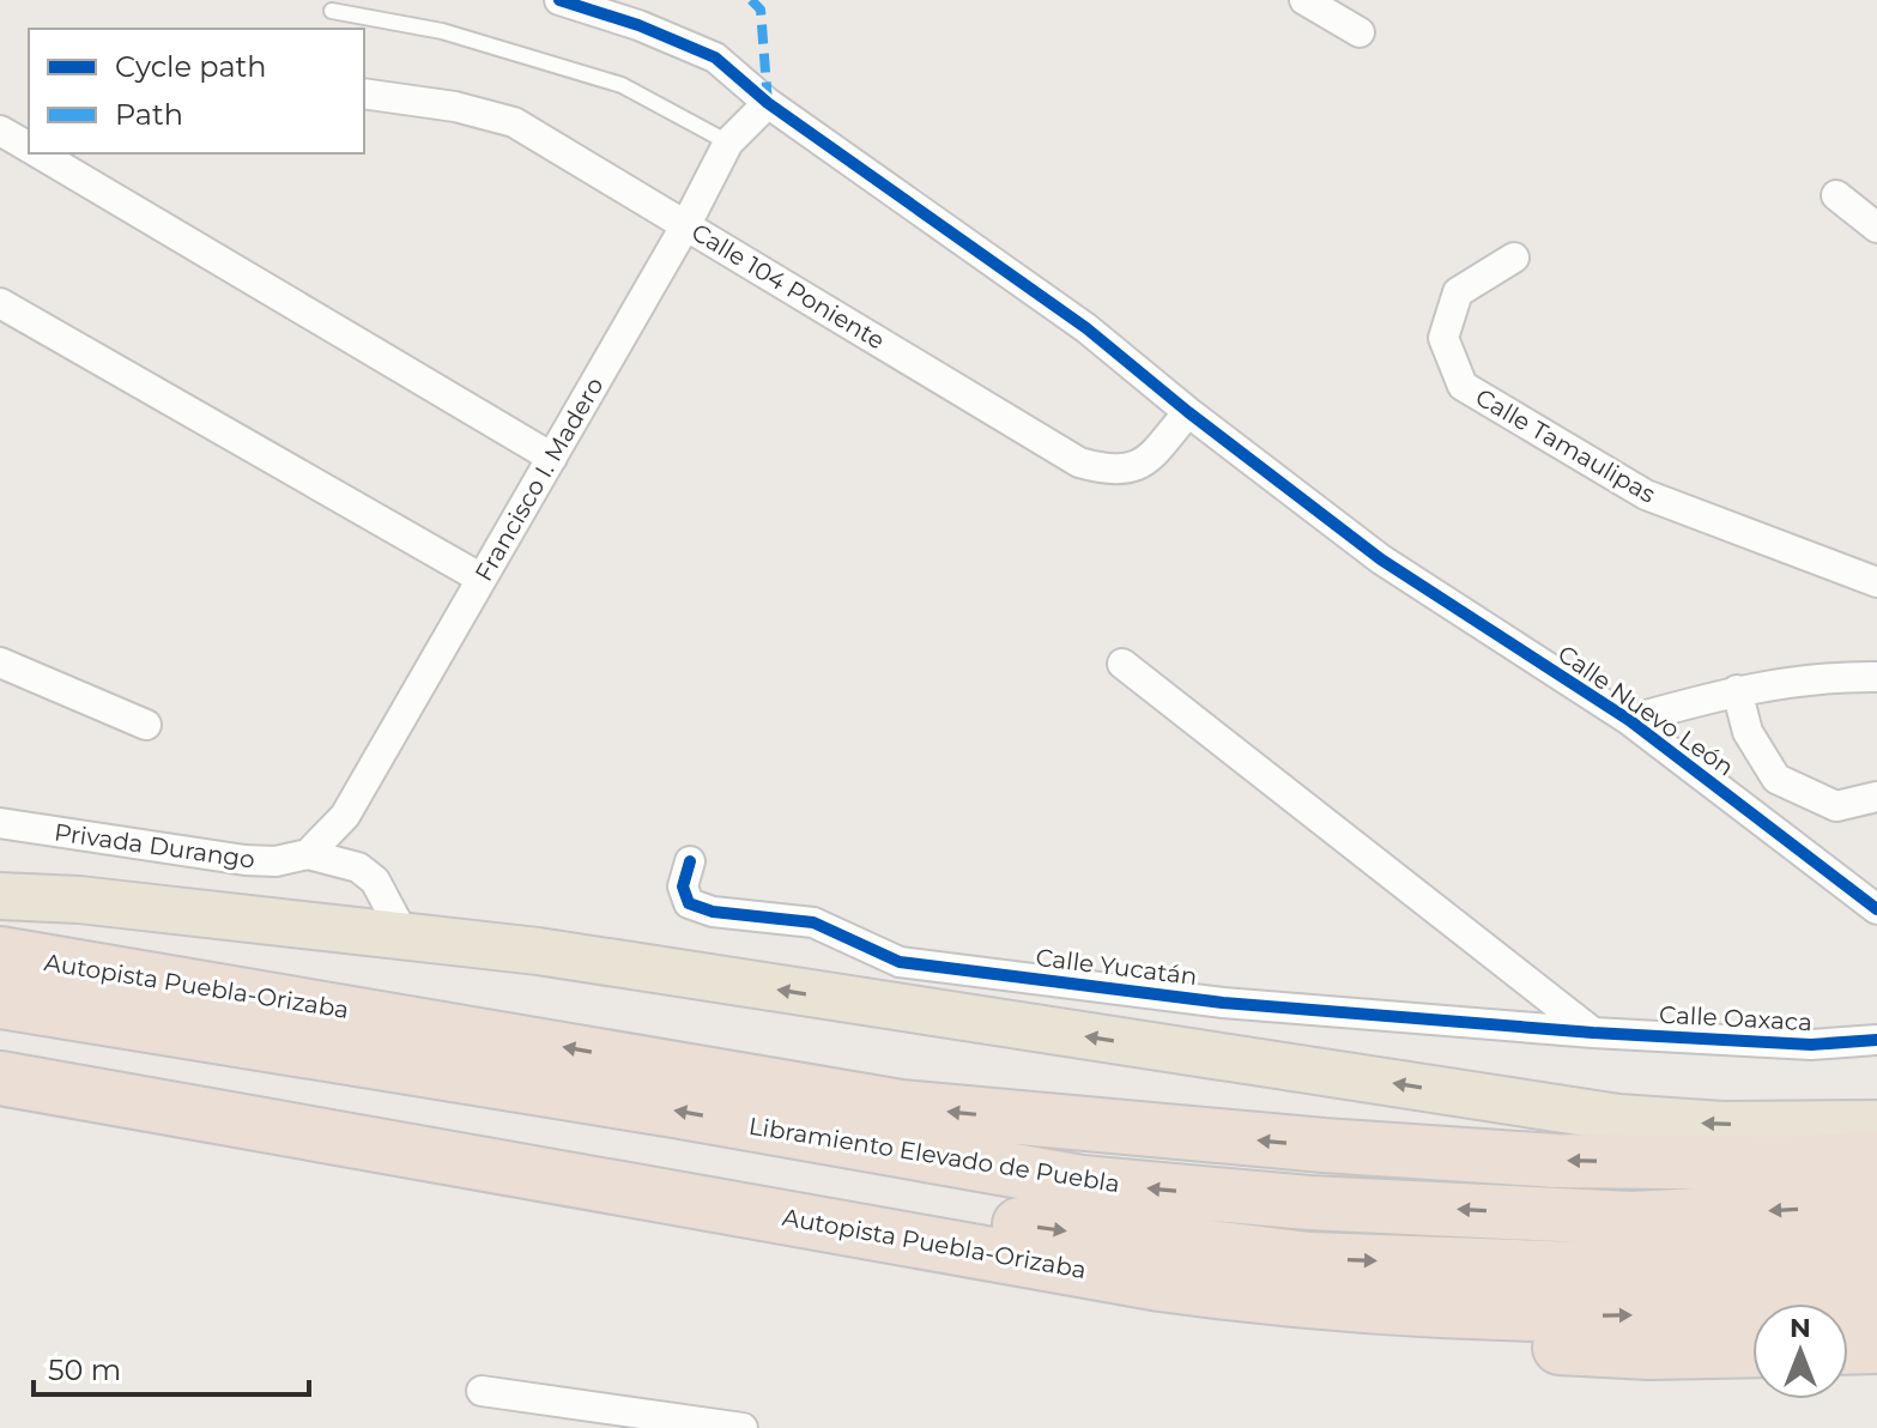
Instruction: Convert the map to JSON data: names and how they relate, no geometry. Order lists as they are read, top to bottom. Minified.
{"streets":{"highway":["Autopista Puebla-Orizaba","Libramiento Elevado de Puebla"],"street":["Calle 104 Poniente","Calle Tamaulipas","Francisco I. Madero","Calle Nuevo León","Privada Durango","Calle Yucatán","Calle Oaxaca"]},"crossings":[["Calle 104 Poniente","Francisco I. Madero"],["Calle 104 Poniente","Calle Nuevo León"],["Francisco I. Madero","Calle Nuevo León"],["Francisco I. Madero","Privada Durango"],["Calle Yucatán","Calle Oaxaca"]],"legend":["Cycle path","Path"],"scale_bar":"50 m","north":"top"}
